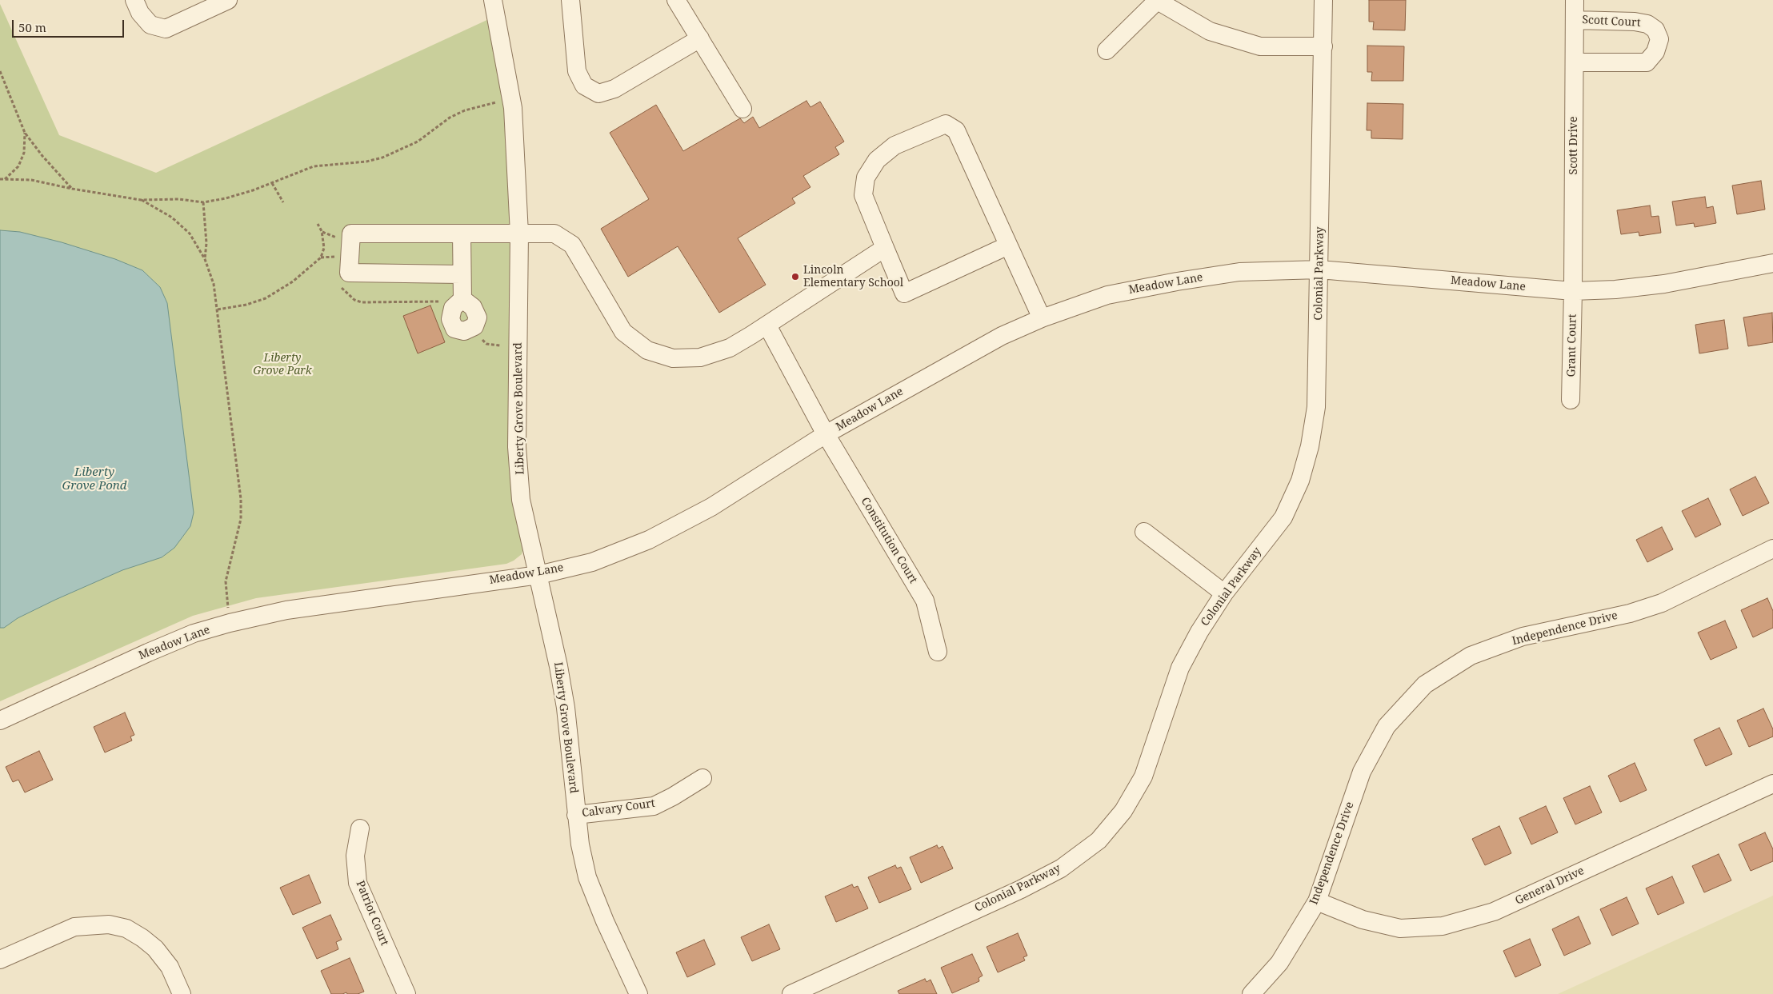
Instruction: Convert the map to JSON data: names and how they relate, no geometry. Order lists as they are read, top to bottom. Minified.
{"streets":{"street":["Scott Court","Scott Drive","Colonial Parkway","Meadow Lane","Grant Court","Liberty Grove Boulevard","Constitution Court","Independence Drive","Calvary Court","General Drive","Patriot Court"]},"crossings":[["Scott Court","Scott Drive"],["Scott Drive","Meadow Lane"],["Scott Drive","Grant Court"],["Colonial Parkway","Meadow Lane"],["Meadow Lane","Grant Court"],["Meadow Lane","Liberty Grove Boulevard"],["Meadow Lane","Constitution Court"],["Liberty Grove Boulevard","Calvary Court"],["Independence Drive","General Drive"]],"water":["Liberty Grove Pond"],"parks":["Liberty Grove Park"],"places":["Lincoln Elementary School"],"scale_bar":"50 m"}
